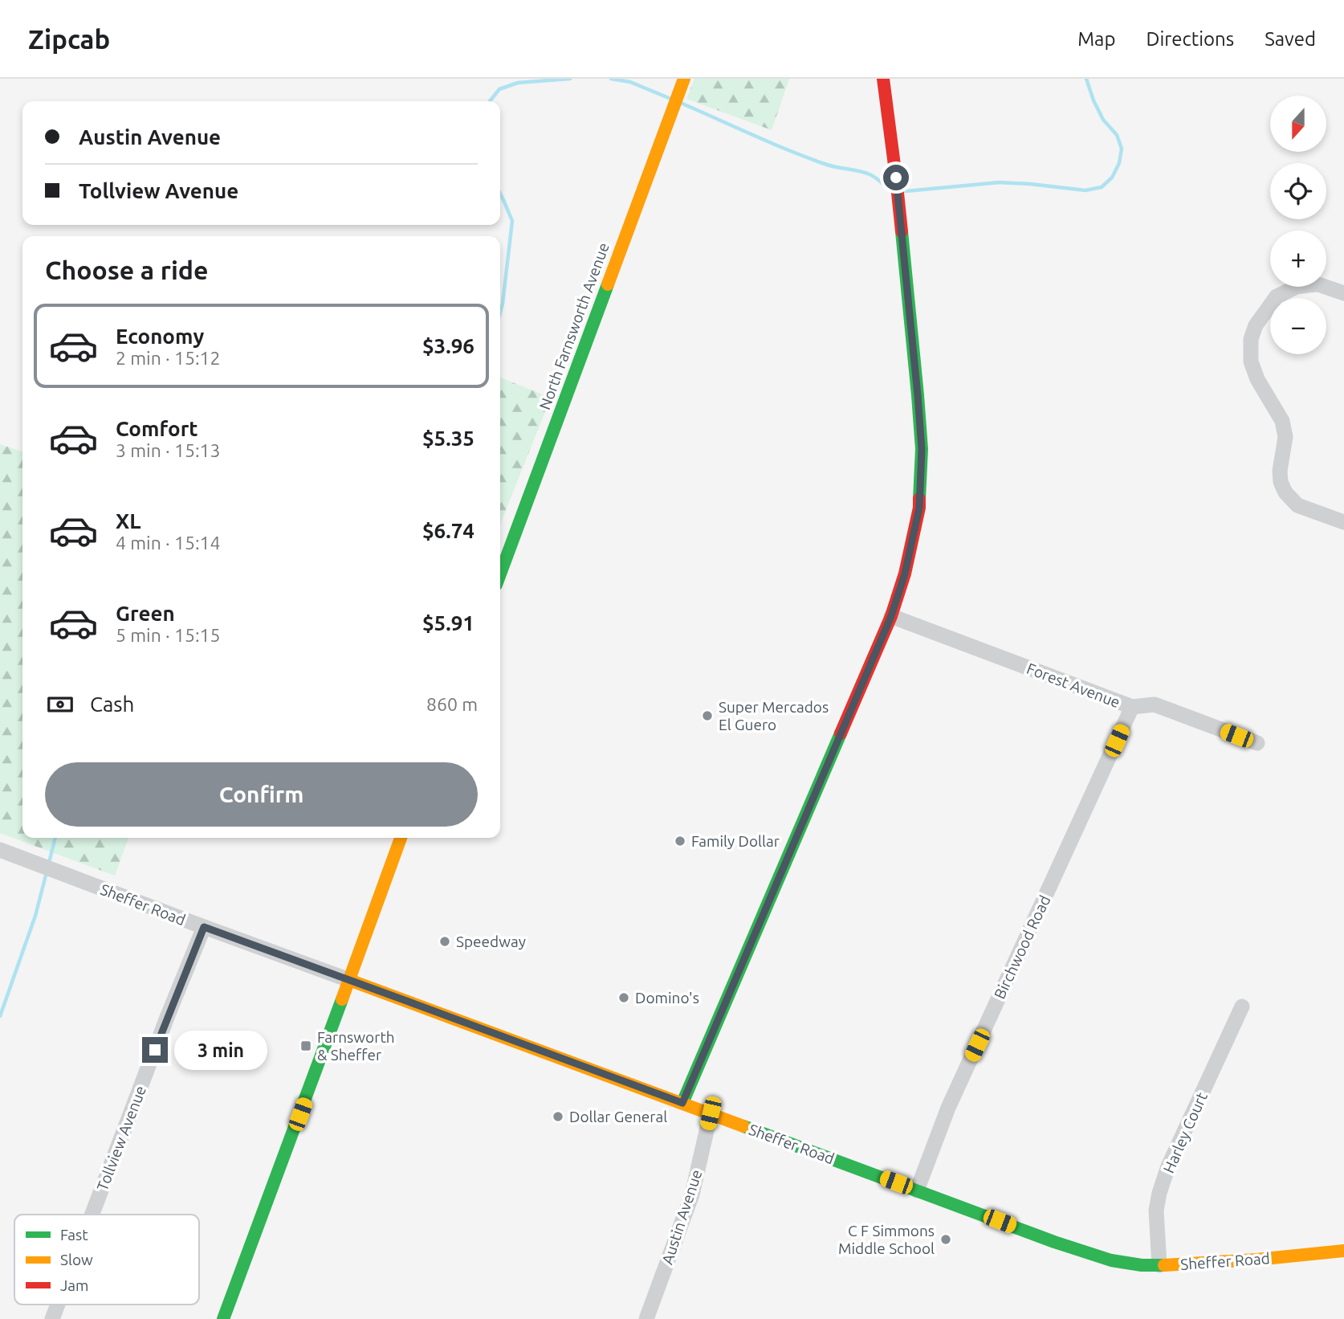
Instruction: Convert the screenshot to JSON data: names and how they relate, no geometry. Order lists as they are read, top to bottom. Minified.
{"streets":{"street":["North Farnsworth Avenue","Forest Avenue","Sheffer Road","Birchwood Road","Harley Court","Tollview Avenue","Austin Avenue"]},"crossings":[["Forest Avenue","Birchwood Road"],["Sheffer Road","Birchwood Road"],["Sheffer Road","Harley Court"],["Sheffer Road","Tollview Avenue"],["Sheffer Road","Austin Avenue"]],"places":{"other":["Super Mercados El Guero","Family Dollar","Speedway","Domino's","Dollar General","C F Simmons Middle School"],"transit":["Farnsworth & Sheffer"]},"legend":["Fast","Slow","Jam"],"north":"bottom","page":{"header":"Zipcab","nav":["Map","Directions","Saved"],"map_buttons":["+","−"],"banner":["Austin Avenue","Tollview Avenue"],"heading":"Choose a ride","list":[{"name":"Economy","note":"2 min · 15:12","value":"$3.96"},{"name":"Comfort","note":"3 min · 15:13","value":"$5.35"},{"name":"XL","note":"4 min · 15:14","value":"$6.74"},{"name":"Green","note":"5 min · 15:15","value":"$5.91"}],"pay":["Cash","860 m"],"buttons":"Confirm","bubble":"3 min"}}
